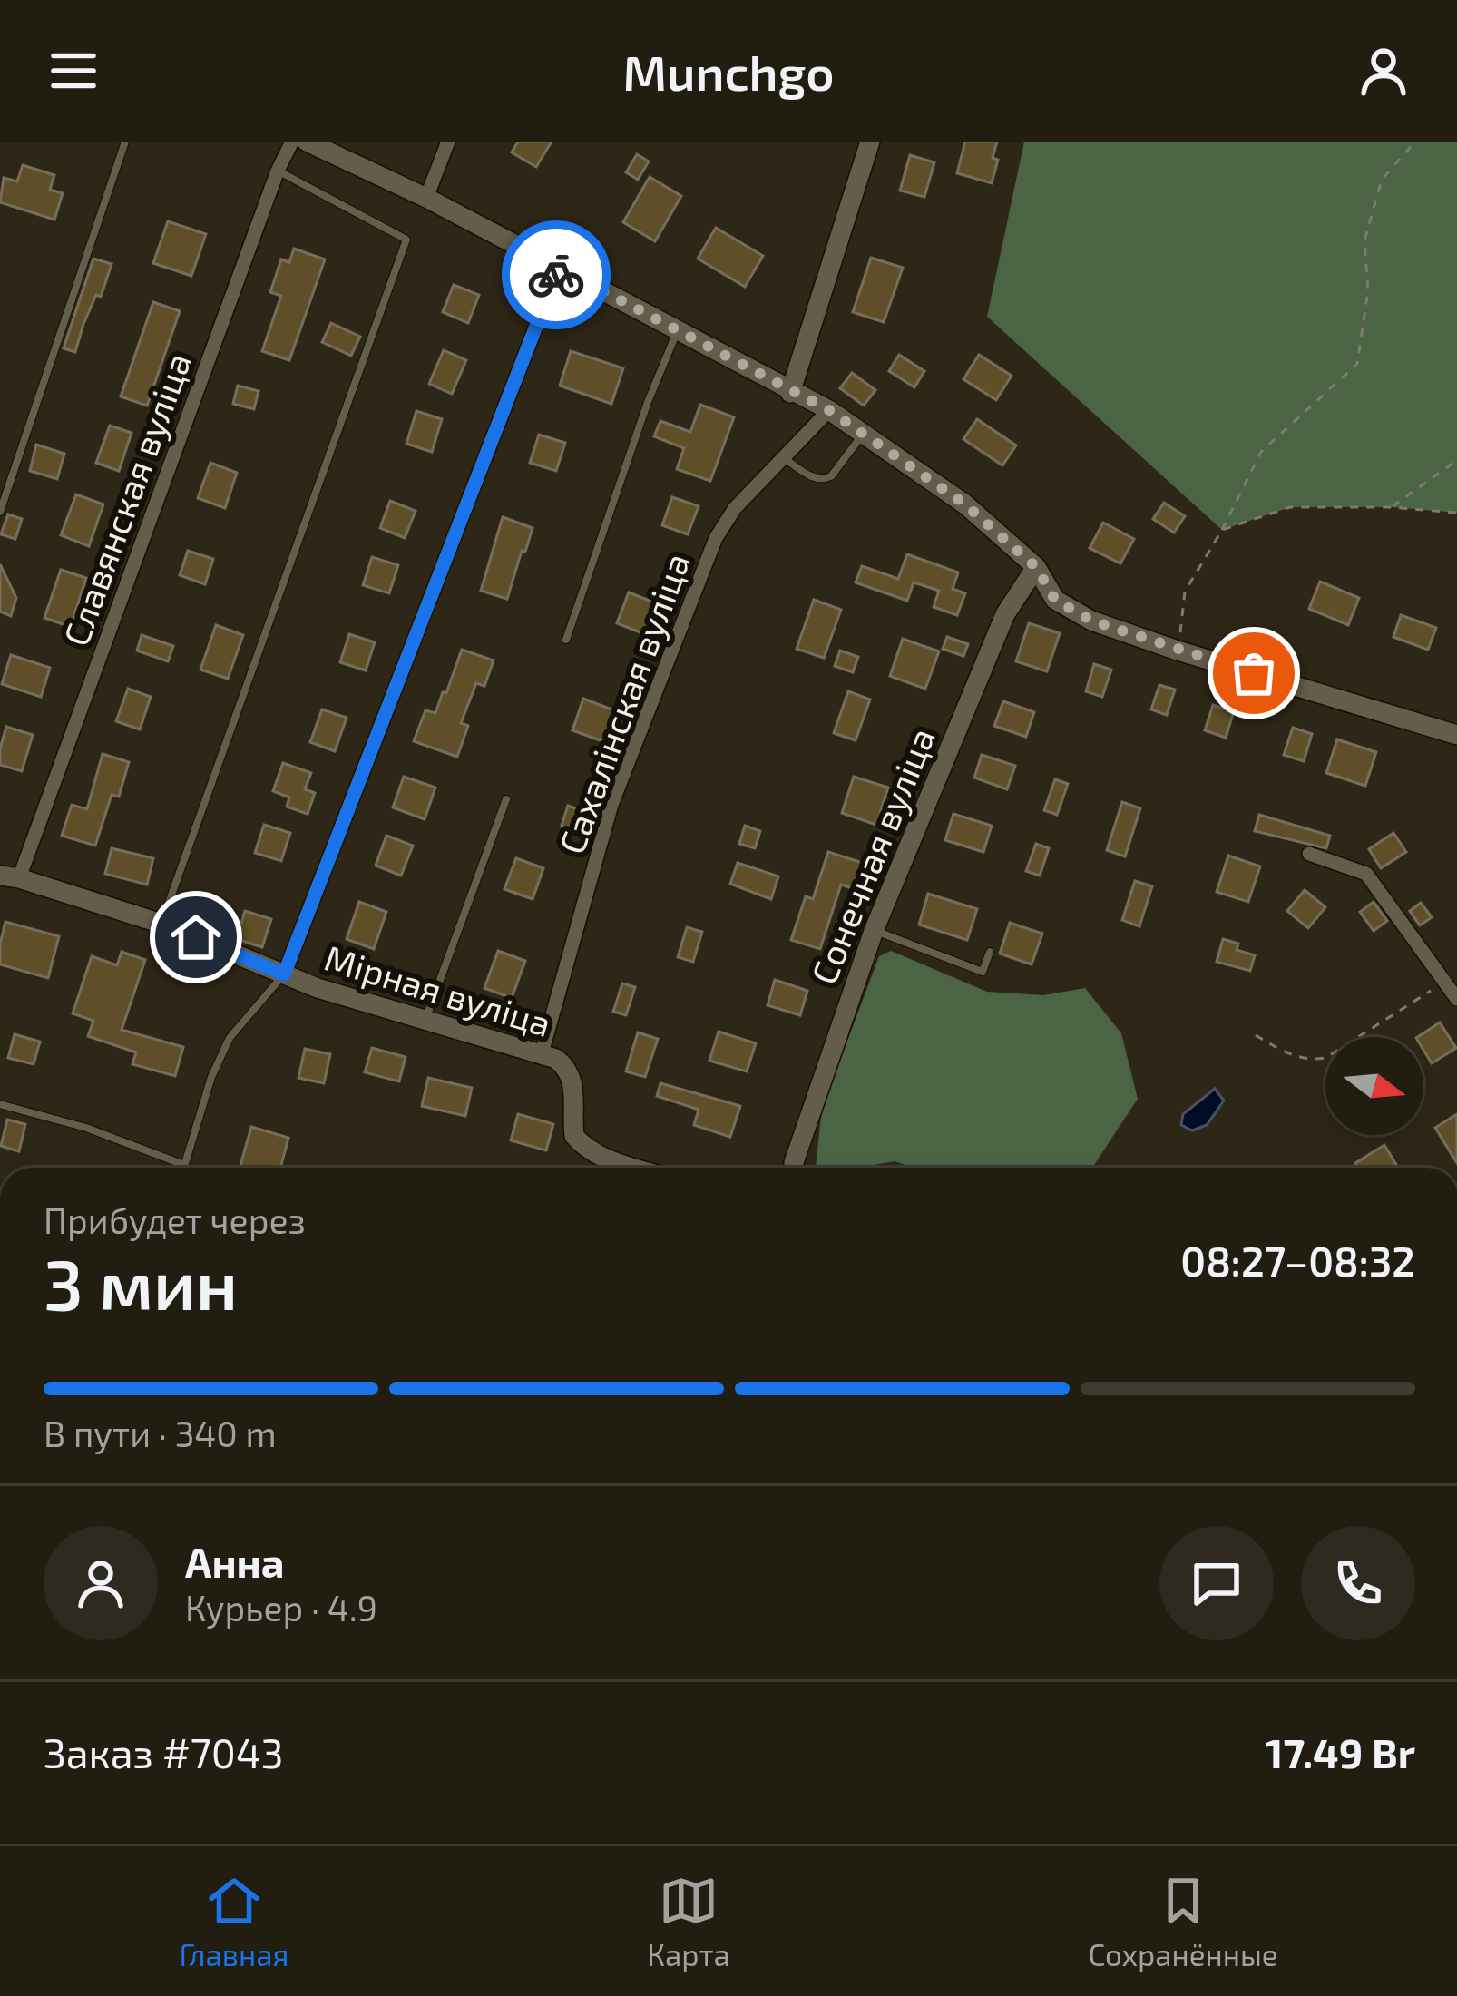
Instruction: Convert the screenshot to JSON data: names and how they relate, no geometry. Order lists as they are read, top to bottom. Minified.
{"streets":{"street":["Славянская вуліца","Сахалінская вуліца","Сонечная вуліца","Мірная вуліца"]},"crossings":[["Славянская вуліца","Мірная вуліца"],["Сахалінская вуліца","Мірная вуліца"]],"north":"right","page":{"header":"Munchgo","heading":["3 мин","Прибудет через","08:27–08:32"],"panel":["Анна","Курьер · 4.9","Заказ #7043","17.49 Br"],"bar":"В пути · 340 m","tabs":["Главная","Карта","Сохранённые"]}}
